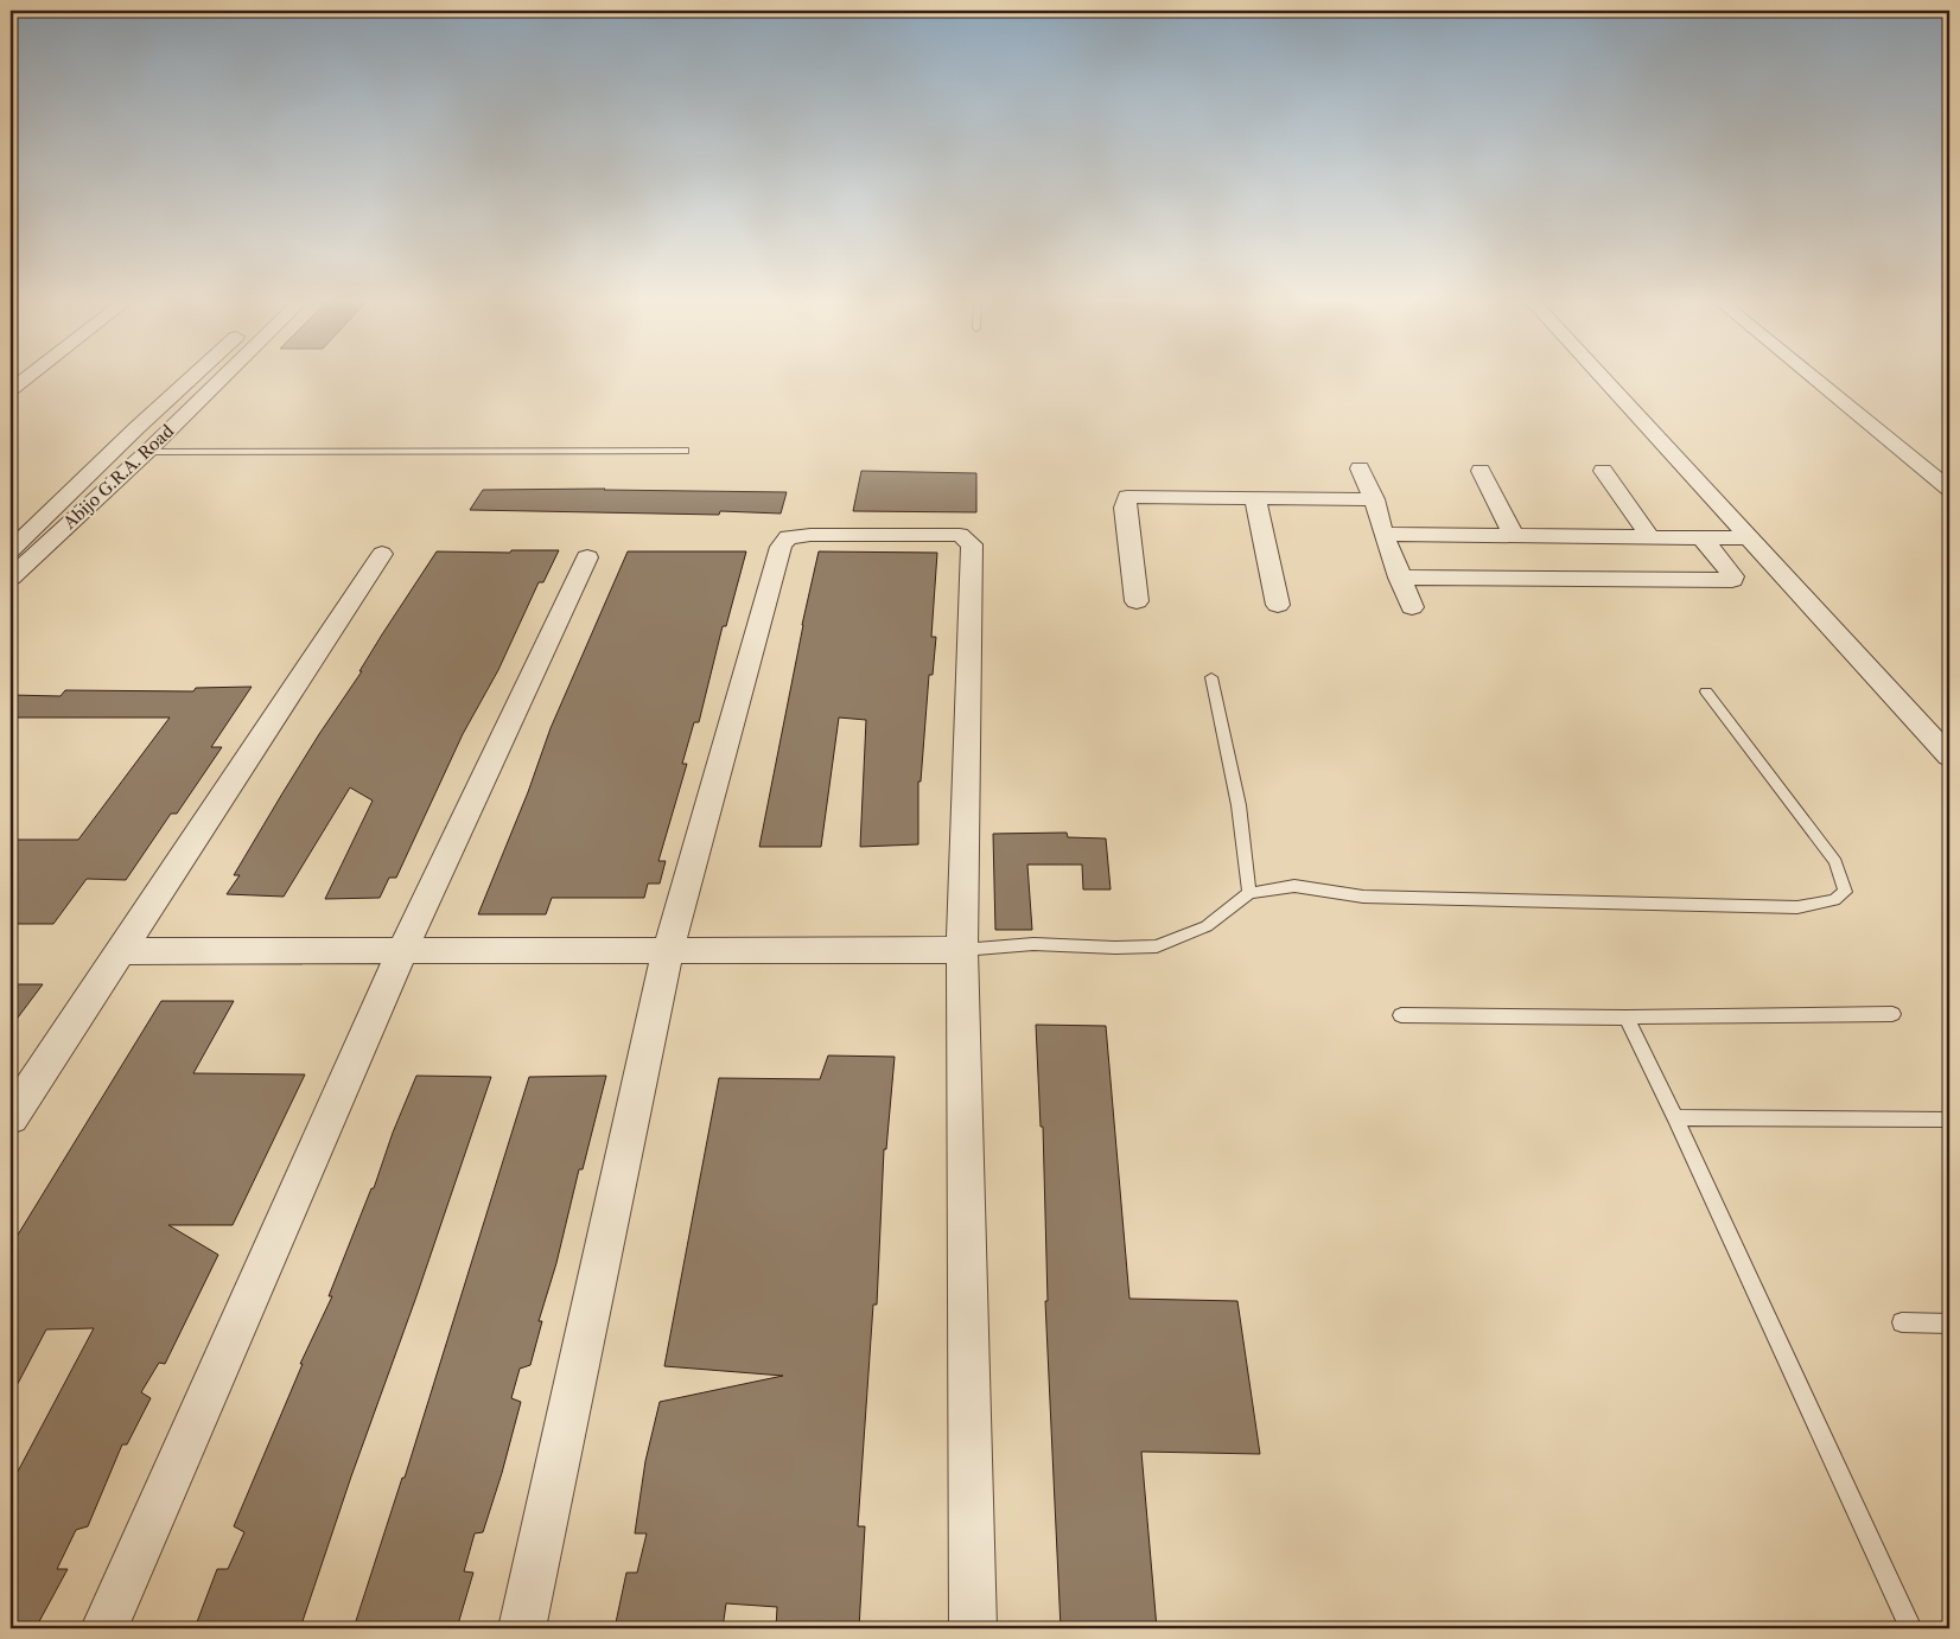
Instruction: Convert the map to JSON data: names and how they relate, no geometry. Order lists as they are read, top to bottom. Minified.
{"streets":{"street":["Abijo G.R.A. Road"]}}
